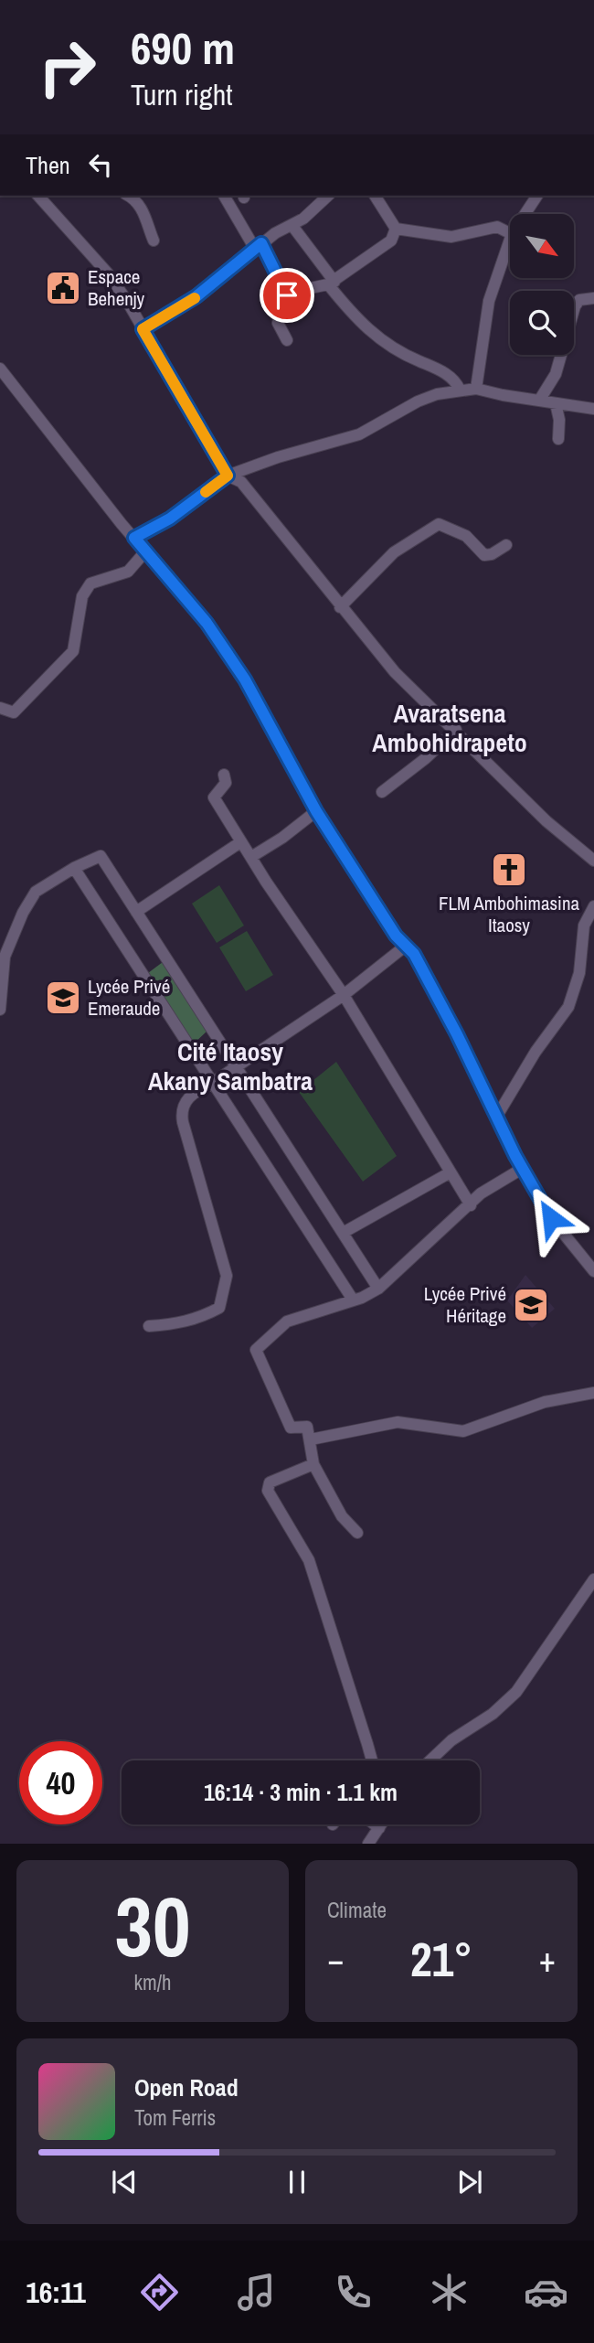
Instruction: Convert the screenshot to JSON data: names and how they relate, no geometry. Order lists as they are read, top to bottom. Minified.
{"districts":["Avaratsena Ambohidrapeto","Cité Itaosy Akany Sambatra"],"places":{"public building":["Espace Behenjy"],"church":["FLM Ambohimasina Itaosy"],"school or university":["Lycée Privé Emeraude","Lycée Privé Héritage"]},"north":"bottom right","page":{"turn":["690 m","Turn right"],"then":"Then","limit":"40","trip":"16:14 · 3 min · 1.1 km","tile":[["30","km/h"],"Climate"],"heat":["−","21°","+"],"song":["Open Road","Tom Ferris"],"tabs":"16:11"}}
